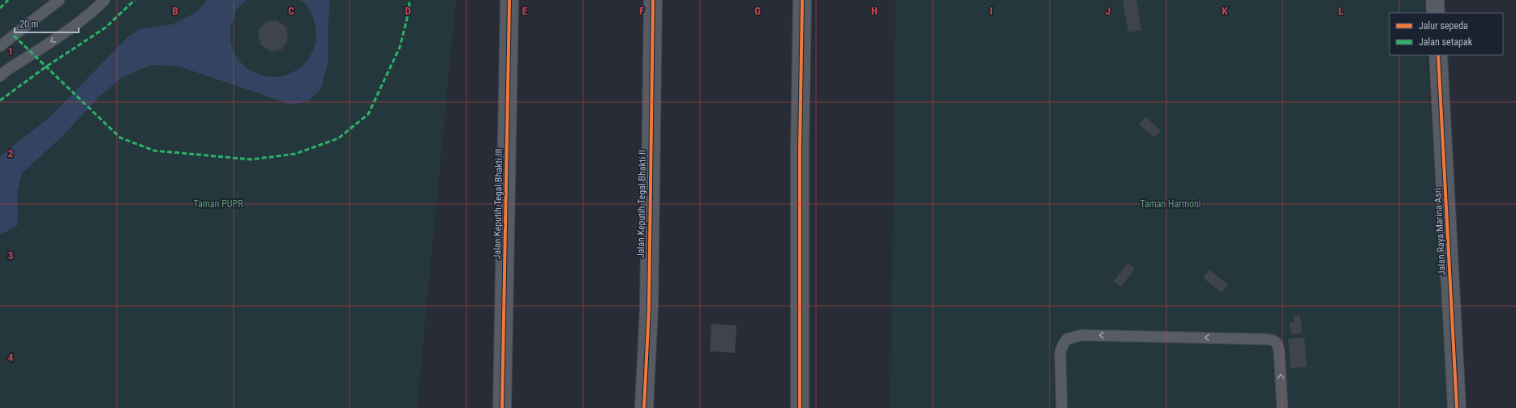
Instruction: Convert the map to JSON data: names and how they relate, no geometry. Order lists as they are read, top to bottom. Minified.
{"streets":{"street":["Jalan Keputih Tegal Bhakti III","Jalan Keputih Tegal Bhakti II","Jalan Raya Marina Asri"]},"parks":["Taman PUPR","Taman Harmoni"],"legend":["Jalur sepeda","Jalan setapak"],"scale_bar":"20 m","grid":{"columns":["B","C","D","E","F","G","H","I","J","K","L"],"rows":["1","2","3","4"]}}
